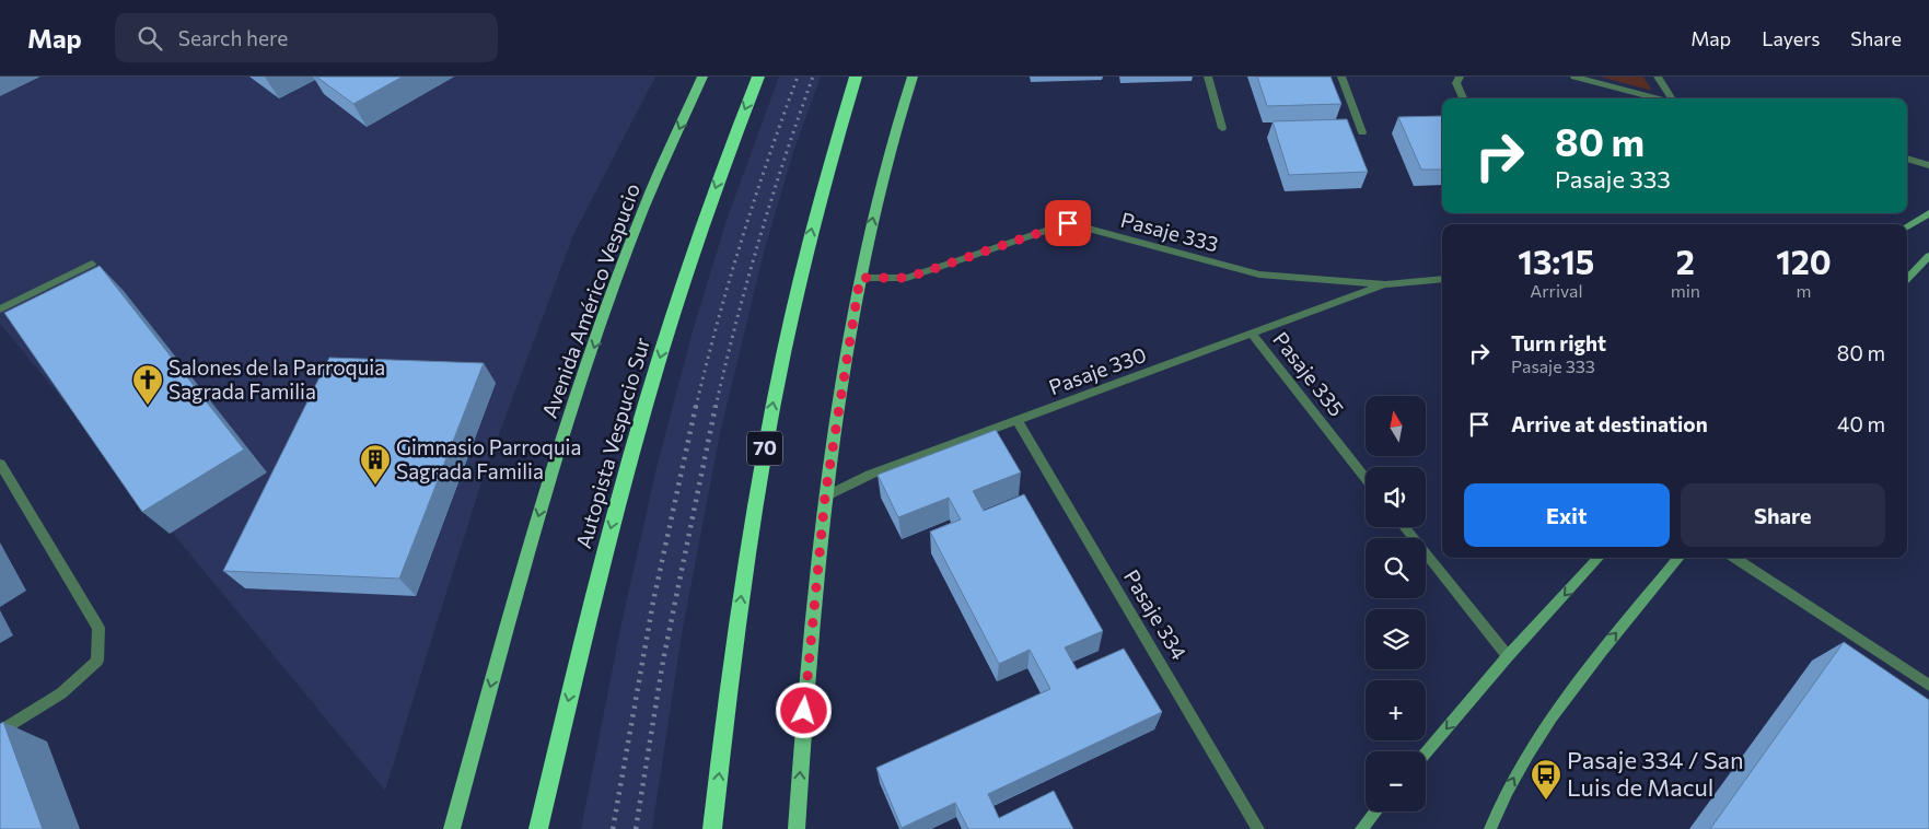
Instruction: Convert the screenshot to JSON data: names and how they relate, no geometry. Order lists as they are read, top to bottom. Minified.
{"streets":{"highway":["Autopista Vespucio Sur","70"],"main road":["Avenida Américo Vespucio"],"street":["Pasaje 333","Pasaje 330","Pasaje 335","Pasaje 334"]},"crossings":[["Pasaje 333","Pasaje 330"],["Pasaje 330","Pasaje 335"],["Pasaje 330","Pasaje 334"]],"one_way":["Avenida Américo Vespucio"],"places":{"church":["Salones de la Parroquia Sagrada Familia"],"building":["Gimnasio Parroquia Sagrada Familia"],"bus stop":["Pasaje 334 / San Luis de Macul"]},"north":"top","page":{"header":"Map","search":"Search here","nav":["Map","Layers","Share"],"turn":["80 m","Pasaje 333"],"eta":["13:15","Arrival","2","min","120","m"],"list":[{"name":"Turn right","note":"Pasaje 333","value":"80 m"},{"name":"Arrive at destination","value":"40 m"}],"map_buttons":["+","−"],"buttons":["Exit","Share"]}}
